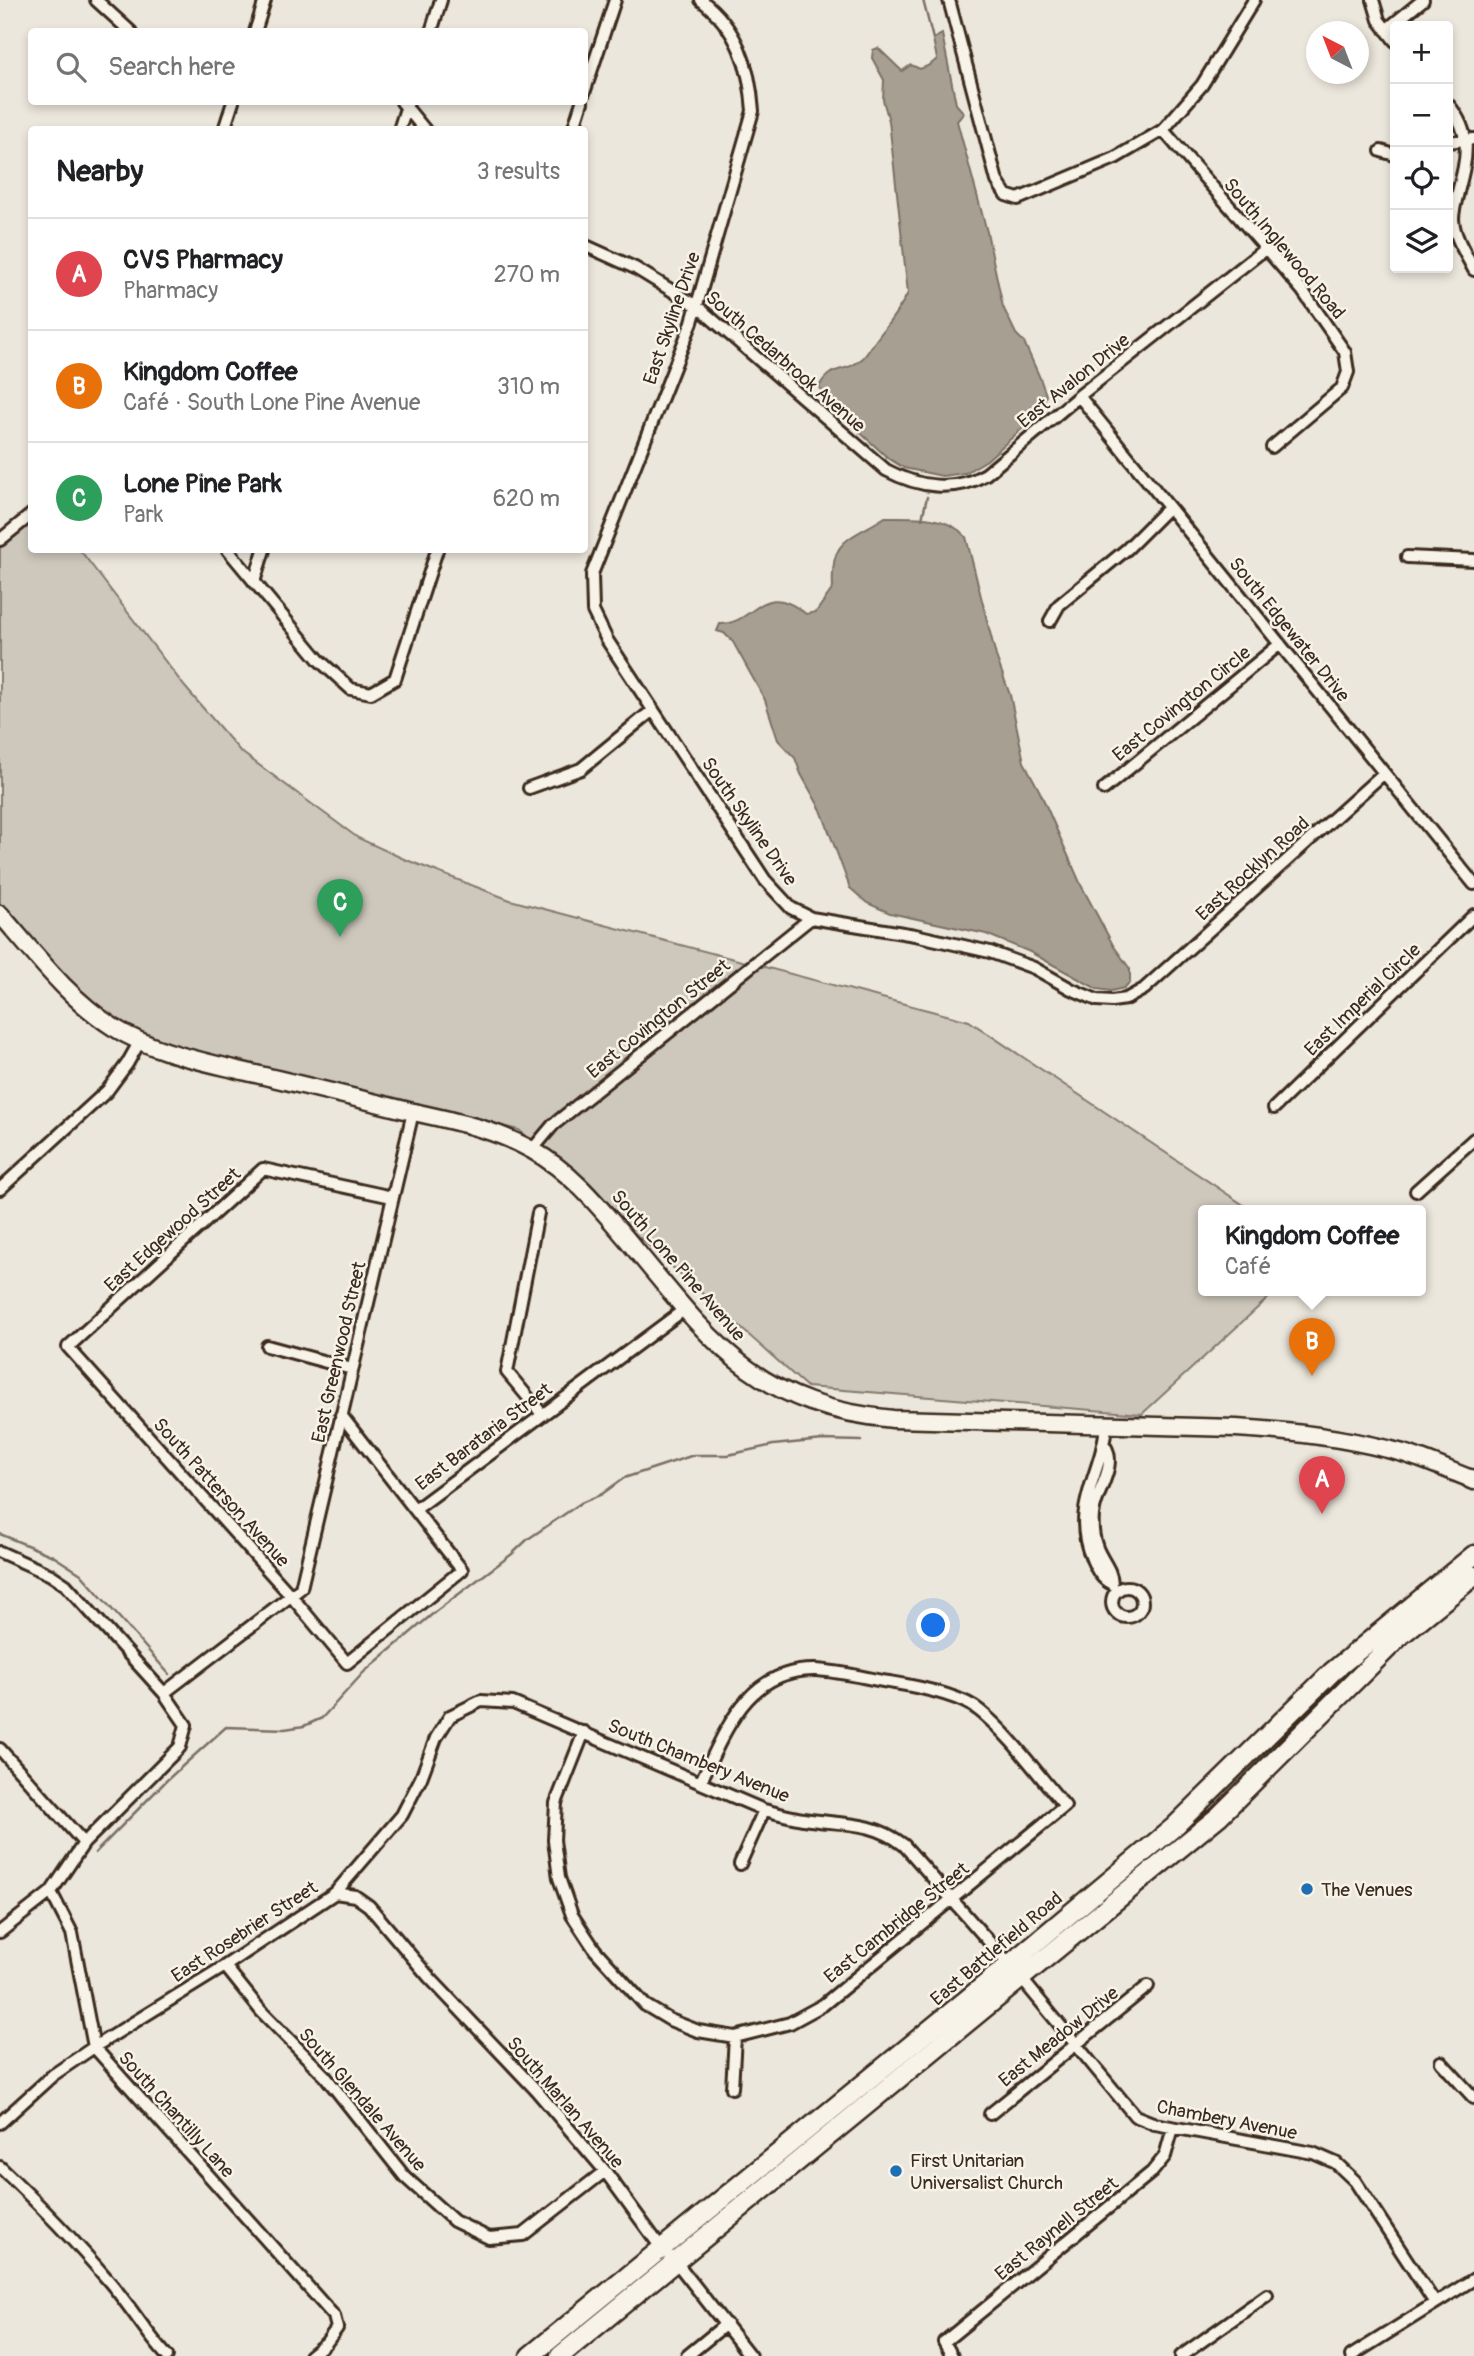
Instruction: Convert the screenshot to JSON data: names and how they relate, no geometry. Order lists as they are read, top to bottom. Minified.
{"streets":{"main road":["South Lone Pine Avenue","East Battlefield Road"],"street":["South Inglewood Road","East Skyline Drive","South Cedarbrook Avenue","East Avalon Drive","South Edgewater Drive","East Covington Circle","South Skyline Drive","East Rocklyn Road","East Imperial Circle","East Covington Street","East Edgewood Street","East Greenwood Street","East Barataria Street","South Patterson Avenue","South Chambery Avenue","East Cambridge Street","East Rosebrier Street","East Meadow Drive","South Glendale Avenue","South Marlan Avenue","South Chantilly Lane","Chambery Avenue","East Raynell Street"]},"crossings":[["South Inglewood Road","East Avalon Drive"],["East Skyline Drive","South Cedarbrook Avenue"],["East Skyline Drive","South Skyline Drive"],["South Cedarbrook Avenue","East Avalon Drive"],["East Avalon Drive","South Edgewater Drive"],["South Edgewater Drive","East Covington Circle"],["South Edgewater Drive","East Rocklyn Road"],["South Skyline Drive","East Rocklyn Road"],["South Skyline Drive","East Covington Street"],["East Covington Street","South Lone Pine Avenue"],["East Edgewood Street","East Greenwood Street"],["East Edgewood Street","South Patterson Avenue"],["South Lone Pine Avenue","East Greenwood Street"],["South Lone Pine Avenue","East Barataria Street"],["East Greenwood Street","South Patterson Avenue"],["East Barataria Street","South Patterson Avenue"],["South Chambery Avenue","East Cambridge Street"],["South Chambery Avenue","East Rosebrier Street"],["South Chambery Avenue","East Battlefield Road"],["South Chambery Avenue","Chambery Avenue"],["East Rosebrier Street","South Glendale Avenue"],["East Rosebrier Street","South Marlan Avenue"],["East Rosebrier Street","South Chantilly Lane"],["East Battlefield Road","South Marlan Avenue"],["East Battlefield Road","Chambery Avenue"],["East Meadow Drive","Chambery Avenue"],["South Glendale Avenue","South Marlan Avenue"],["Chambery Avenue","East Raynell Street"]],"places":["The Venues","First Unitarian Universalist Church"],"north":"top left","page":{"map_buttons":["+","−"],"search":"Search here","heading":["Nearby","3 results"],"list":[{"mark":"A","name":"CVS Pharmacy","note":"Pharmacy","value":"270 m"},{"mark":"B","name":"Kingdom Coffee","note":"Café · South Lone Pine Avenue","value":"310 m"},{"mark":"C","name":"Lone Pine Park","note":"Park","value":"620 m"}],"pins":["C","B","A"],"popup":["Kingdom Coffee","Café"]}}
